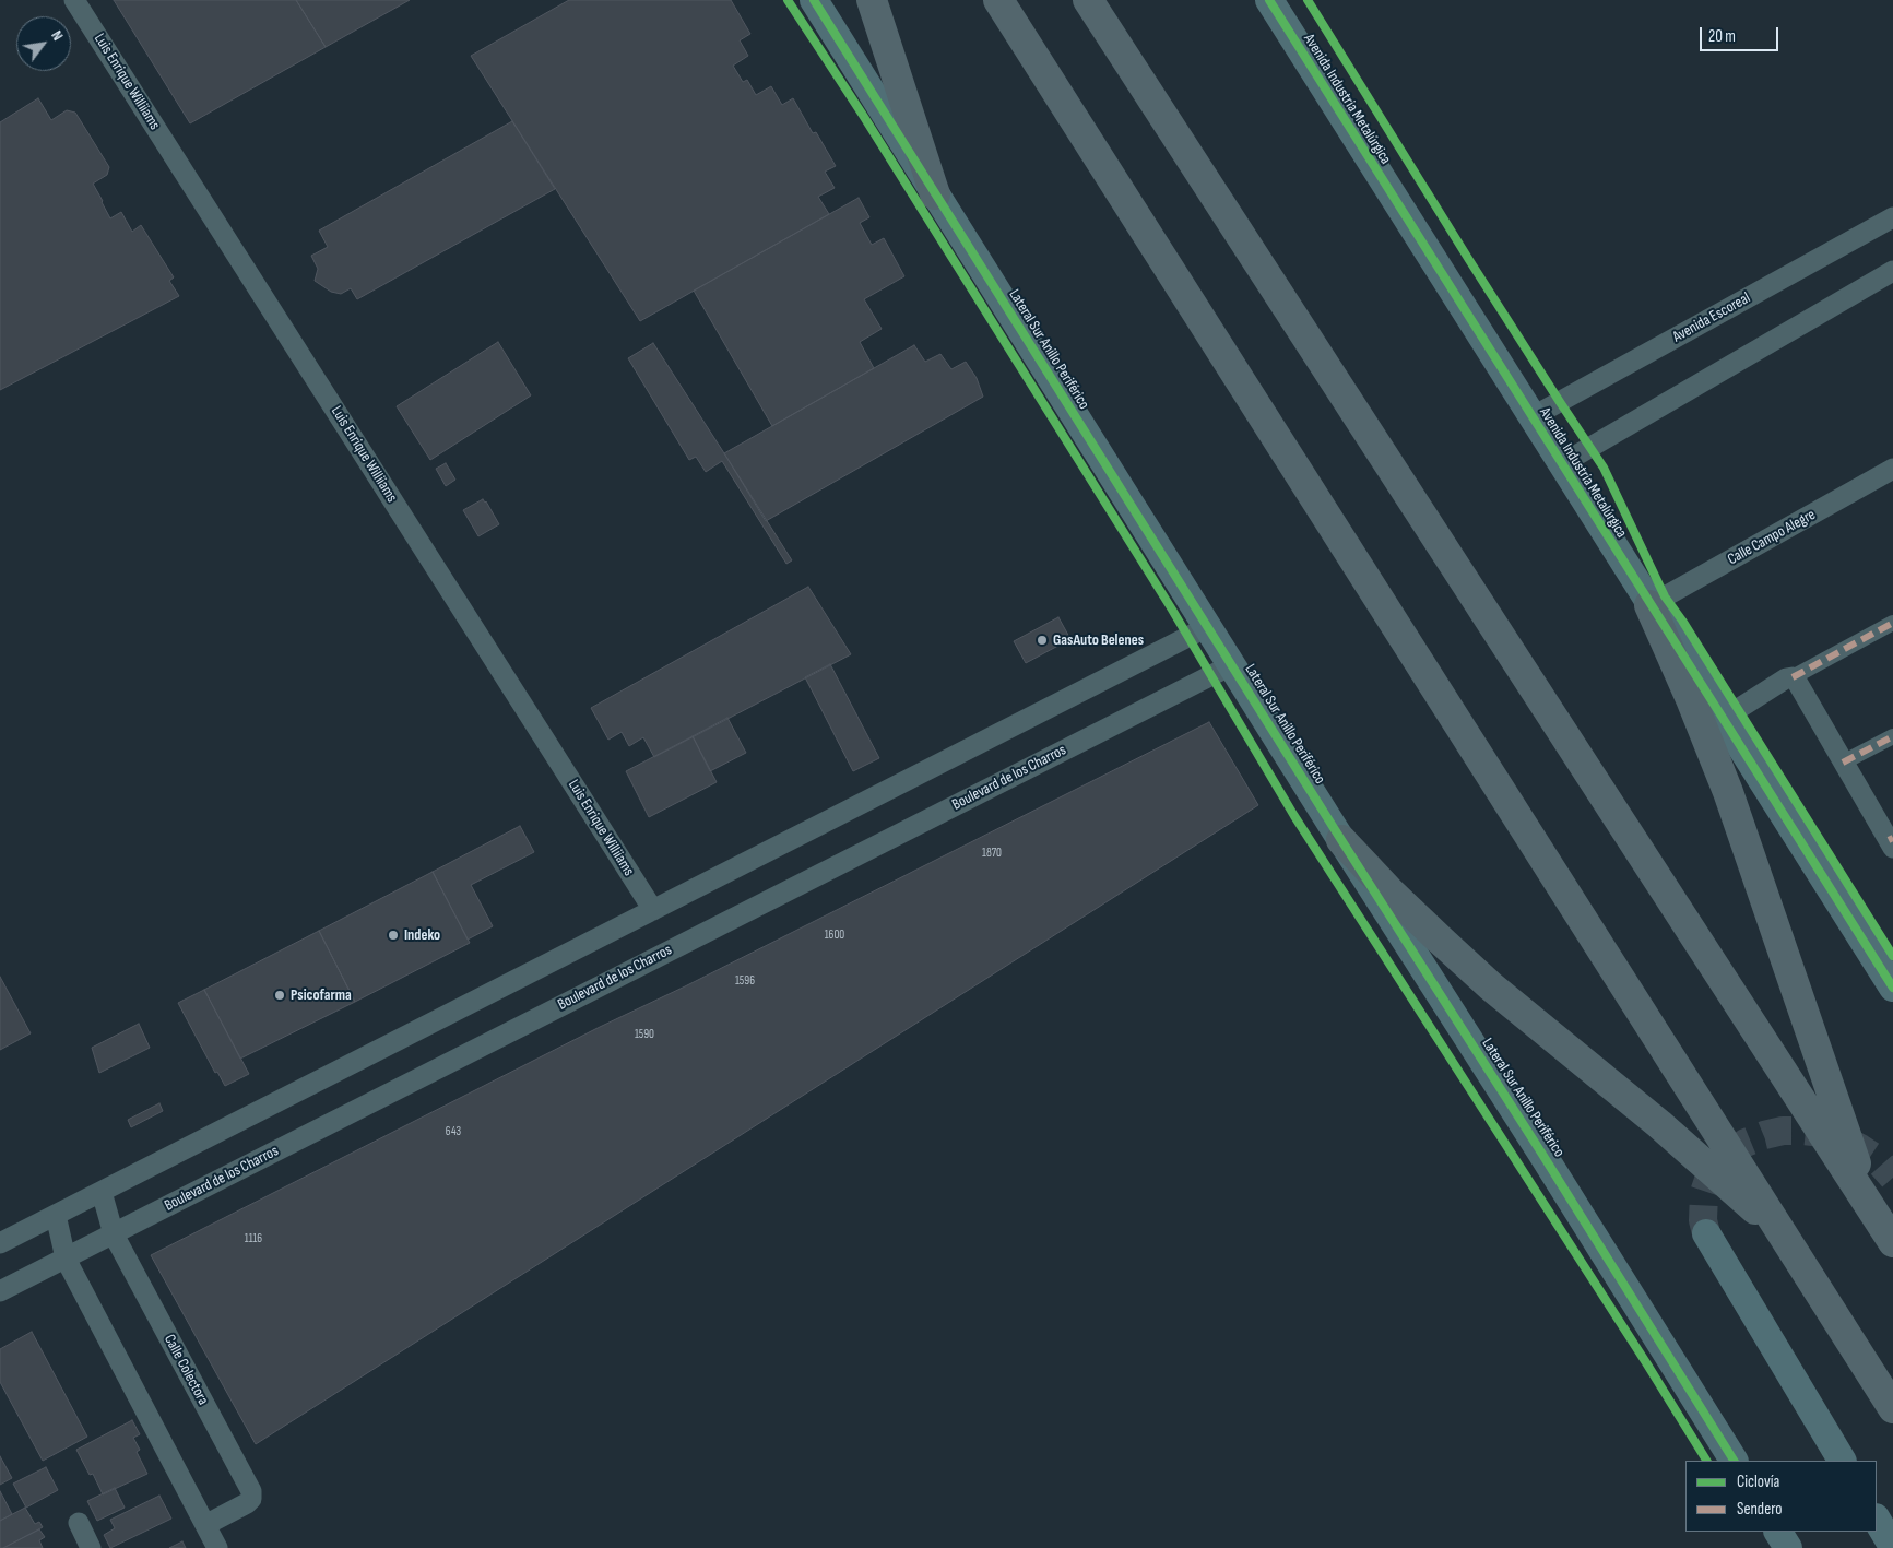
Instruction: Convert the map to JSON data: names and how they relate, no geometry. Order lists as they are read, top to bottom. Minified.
{"streets":{"main road":["Avenida Industria Metalúrgica","Lateral Sur Anillo Periférico"],"street":["Luis Enrique Williiams","Avenida Escoreal","Calle Campo Alegre","Boulevard de los Charros","Calle Colectora"]},"crossings":[["Avenida Industria Metalúrgica","Avenida Escoreal"],["Avenida Industria Metalúrgica","Calle Campo Alegre"],["Lateral Sur Anillo Periférico","Boulevard de los Charros"],["Boulevard de los Charros","Calle Colectora"]],"places":["GasAuto Belenes","Indeko","Psicofarma"],"house_numbers":["1870","1600","1596","1590","643","1116"],"legend":["Ciclovía","Sendero"],"scale_bar":"20 m","north":"top right"}
